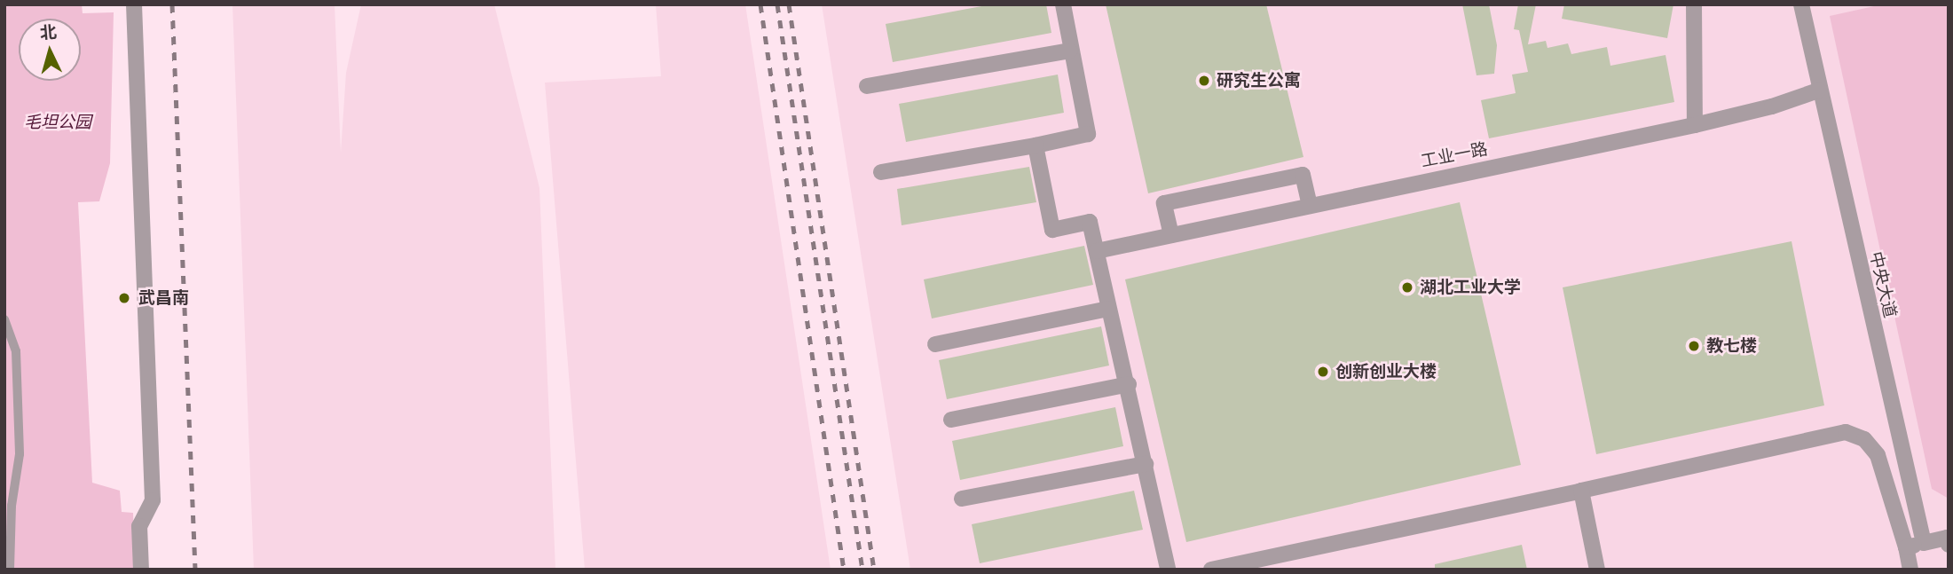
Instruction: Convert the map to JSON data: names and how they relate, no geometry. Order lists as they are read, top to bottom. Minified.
{"streets":{"street":["工业一路","中央大道"]},"crossings":[["工业一路","中央大道"]],"parks":["毛坦公园"],"places":["研究生公寓","湖北工业大学","武昌南","教七楼","创新创业大楼"],"north":"top"}
